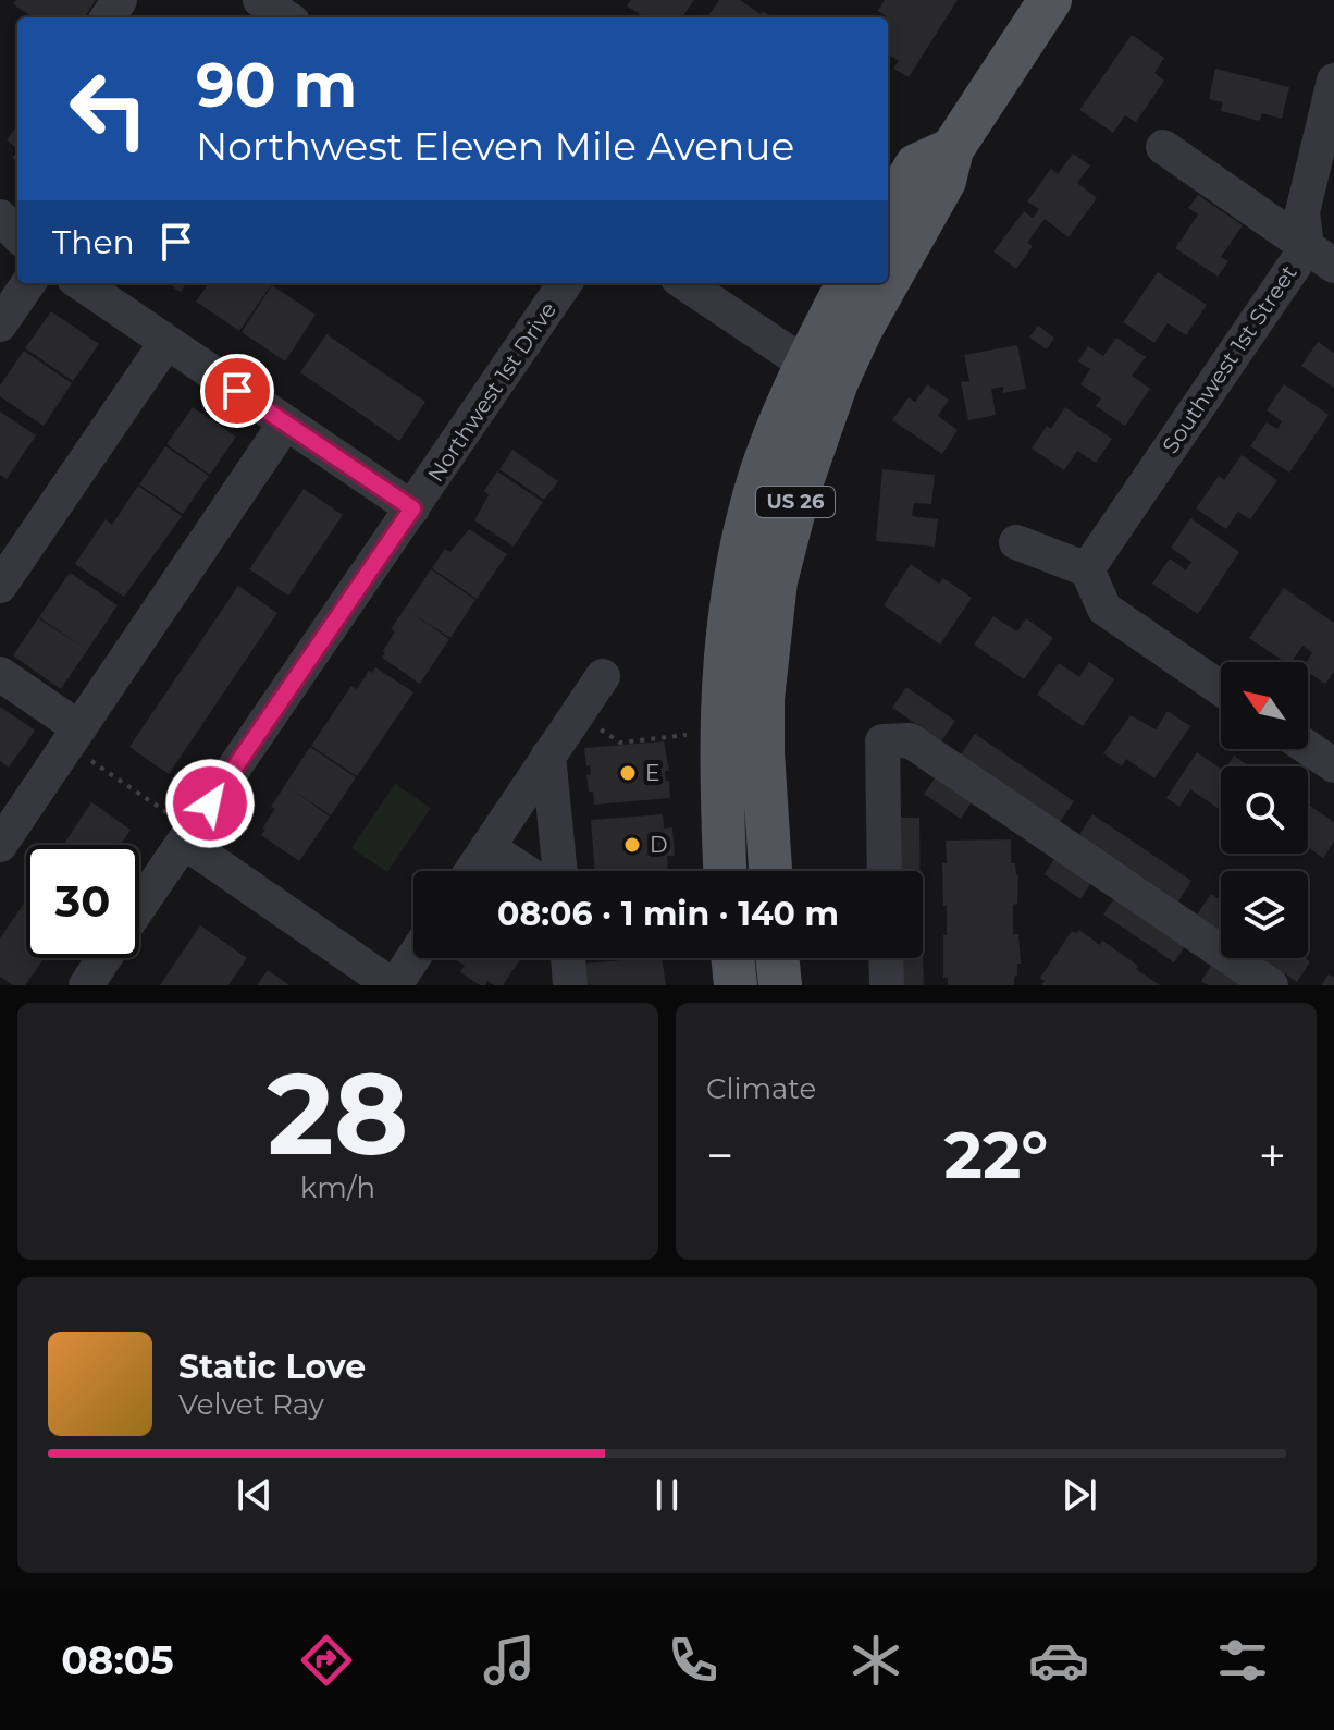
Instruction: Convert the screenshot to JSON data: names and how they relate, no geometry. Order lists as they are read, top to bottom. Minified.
{"streets":{"main road":["US 26"],"street":["Southwest 1st Street","Northwest 1st Drive"]},"places":["E","D"],"north":"top left","page":{"turn":["90 m","Northwest Eleven Mile Avenue"],"then":"Then","limit":"30","trip":"08:06 · 1 min · 140 m","tile":[["28","km/h"],"Climate"],"heat":["−","22°","+"],"song":["Static Love","Velvet Ray"],"tabs":"08:05"}}
